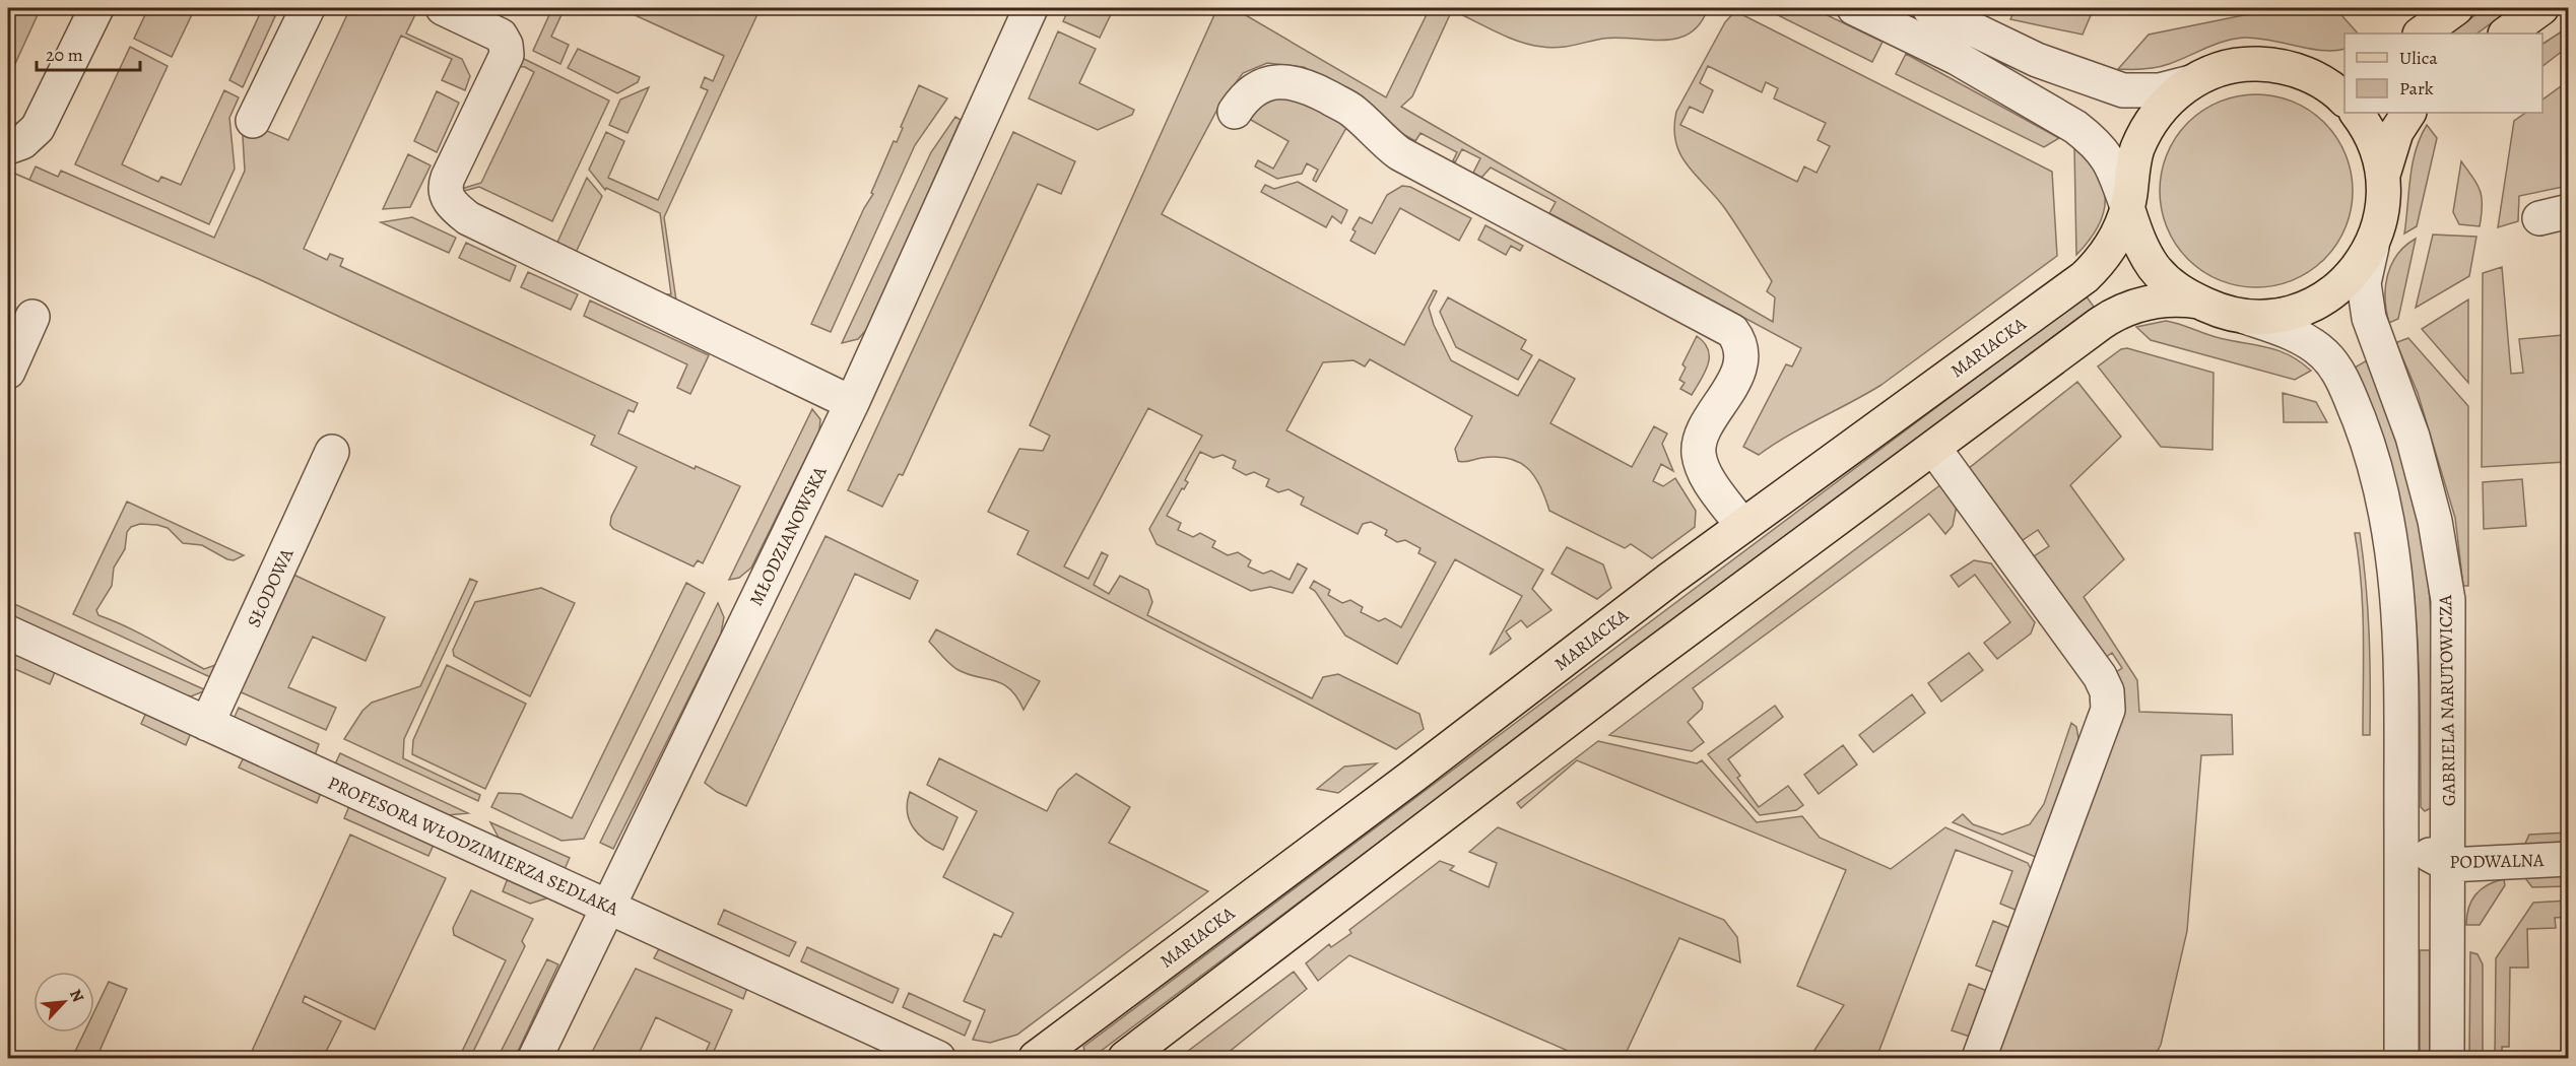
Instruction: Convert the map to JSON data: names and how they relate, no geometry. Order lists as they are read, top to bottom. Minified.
{"streets":{"main road":["MARIACKA"],"street":["MŁODZIANOWSKA","SŁODOWA","GABRIELA NARUTOWICZA","PROFESORA WŁODZIMIERZA SEDLAKA","PODWALNA"]},"crossings":[["MŁODZIANOWSKA","PROFESORA WŁODZIMIERZA SEDLAKA"],["SŁODOWA","PROFESORA WŁODZIMIERZA SEDLAKA"],["GABRIELA NARUTOWICZA","PODWALNA"]],"legend":["Ulica","Park"],"scale_bar":"20 m","north":"top right"}
